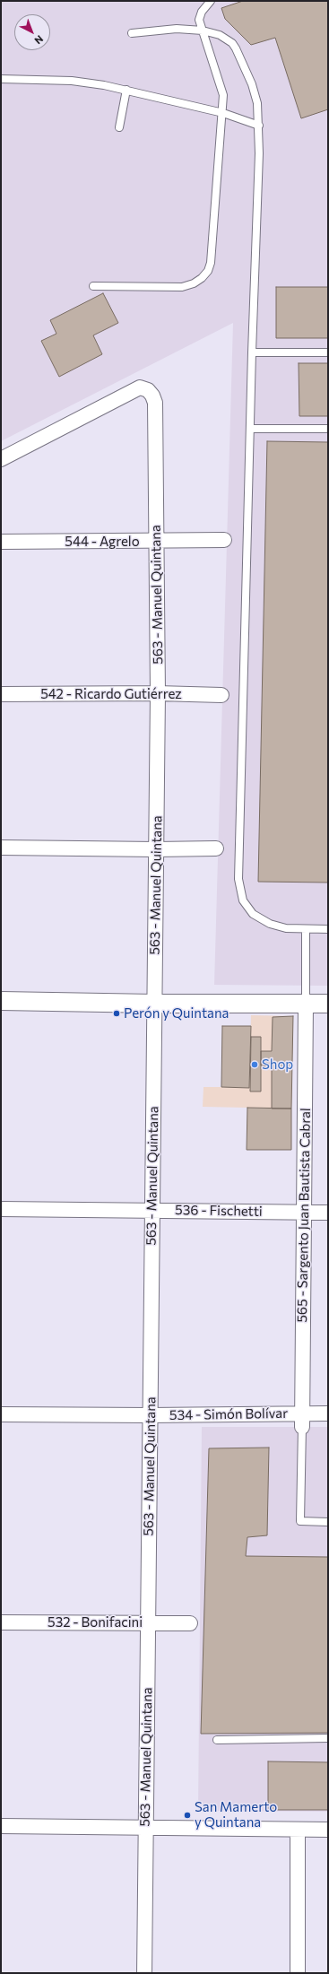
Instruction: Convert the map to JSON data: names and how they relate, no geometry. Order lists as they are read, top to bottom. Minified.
{"streets":{"street":["544 - Agrelo","563 - Manuel Quintana","542 - Ricardo Gutiérrez","536 - Fischetti","565 - Sargento Juan Bautista Cabral","534 - Simón Bolívar","532 - Bonifacini"]},"crossings":[["544 - Agrelo","563 - Manuel Quintana"],["563 - Manuel Quintana","542 - Ricardo Gutiérrez"],["563 - Manuel Quintana","536 - Fischetti"],["563 - Manuel Quintana","534 - Simón Bolívar"],["563 - Manuel Quintana","532 - Bonifacini"],["536 - Fischetti","565 - Sargento Juan Bautista Cabral"],["565 - Sargento Juan Bautista Cabral","534 - Simón Bolívar"]],"places":["Perón y Quintana","Shop","San Mamerto y Quintana"],"north":"bottom right"}
